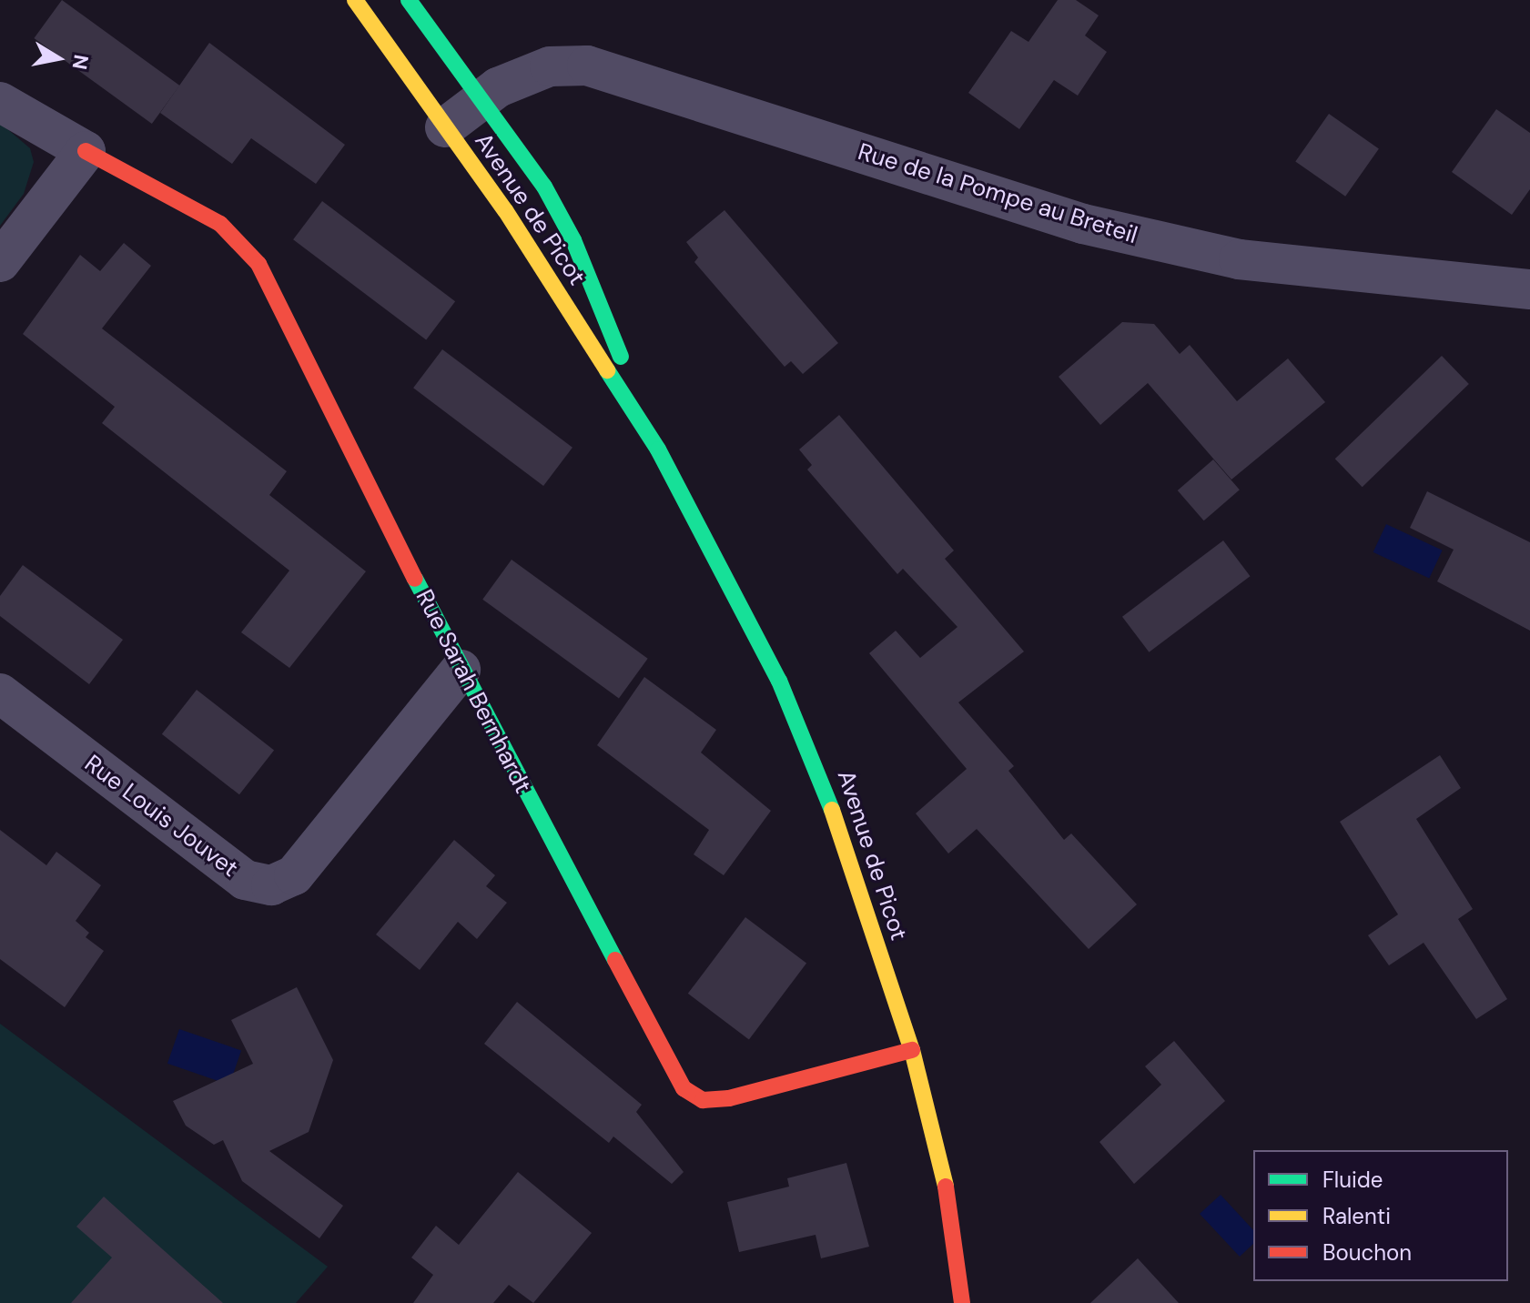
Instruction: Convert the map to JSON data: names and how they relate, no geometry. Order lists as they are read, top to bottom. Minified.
{"streets":{"street":["Rue de la Pompe au Breteil","Avenue de Picot","Rue Sarah Bernhardt","Rue Louis Jouvet"]},"crossings":[["Rue de la Pompe au Breteil","Avenue de Picot"],["Avenue de Picot","Rue Sarah Bernhardt"],["Rue Sarah Bernhardt","Rue Louis Jouvet"]],"legend":["Fluide","Ralenti","Bouchon"],"north":"right"}
